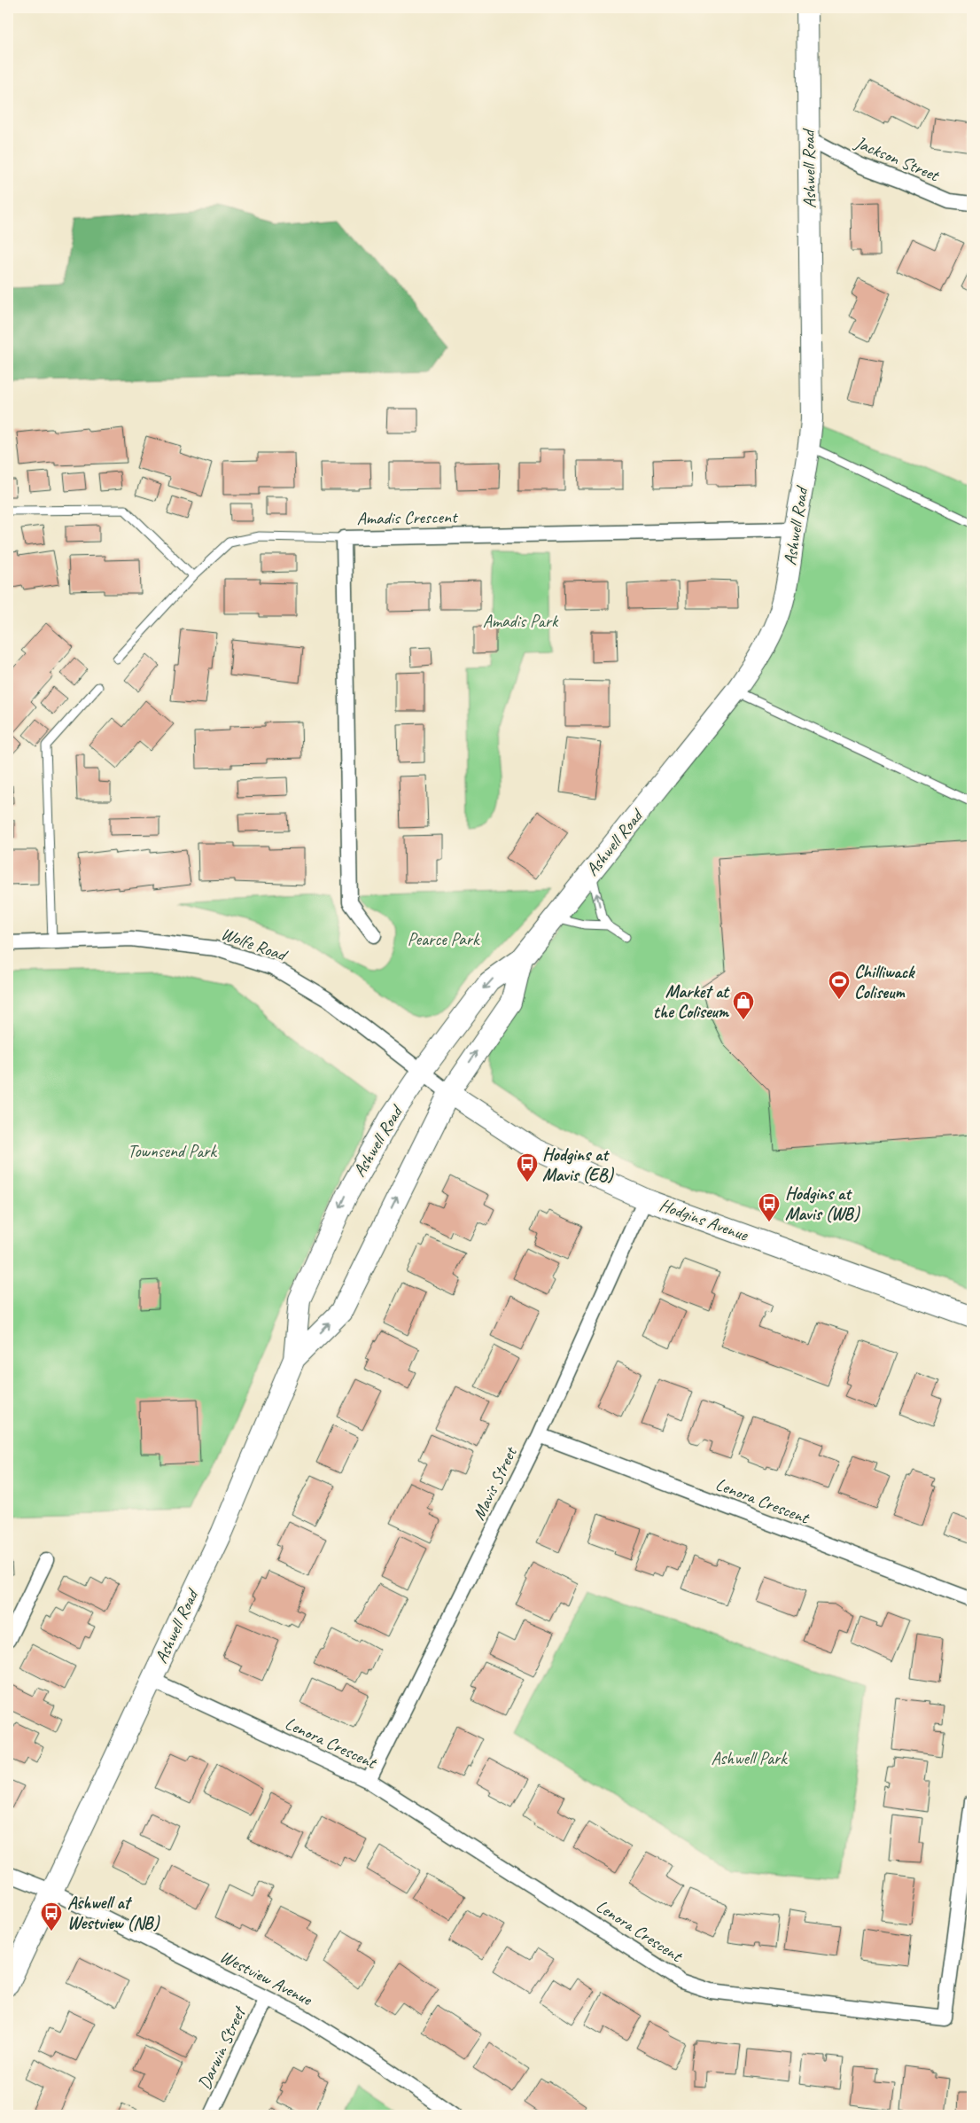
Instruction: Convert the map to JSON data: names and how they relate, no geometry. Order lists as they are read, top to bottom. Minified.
{"streets":{"street":["Jackson Street","Ashwell Road","Amadis Crescent","Wolfe Road","Hodgins Avenue","Mavis Street","Lenora Crescent","Westview Avenue","Darwin Street"]},"crossings":[["Jackson Street","Ashwell Road"],["Ashwell Road","Amadis Crescent"],["Ashwell Road","Wolfe Road"],["Ashwell Road","Hodgins Avenue"],["Ashwell Road","Lenora Crescent"],["Ashwell Road","Westview Avenue"],["Wolfe Road","Hodgins Avenue"],["Hodgins Avenue","Mavis Street"],["Mavis Street","Lenora Crescent"],["Westview Avenue","Darwin Street"]],"parks":["Amadis Park","Pearce Park","Townsend Park","Ashwell Park"],"places":{"sports":["Chilliwack Coliseum"],"shop":["Market at the Coliseum"],"bus stop":["Hodgins at Mavis (EB)","Hodgins at Mavis (WB)","Ashwell at Westview (NB)"]}}
